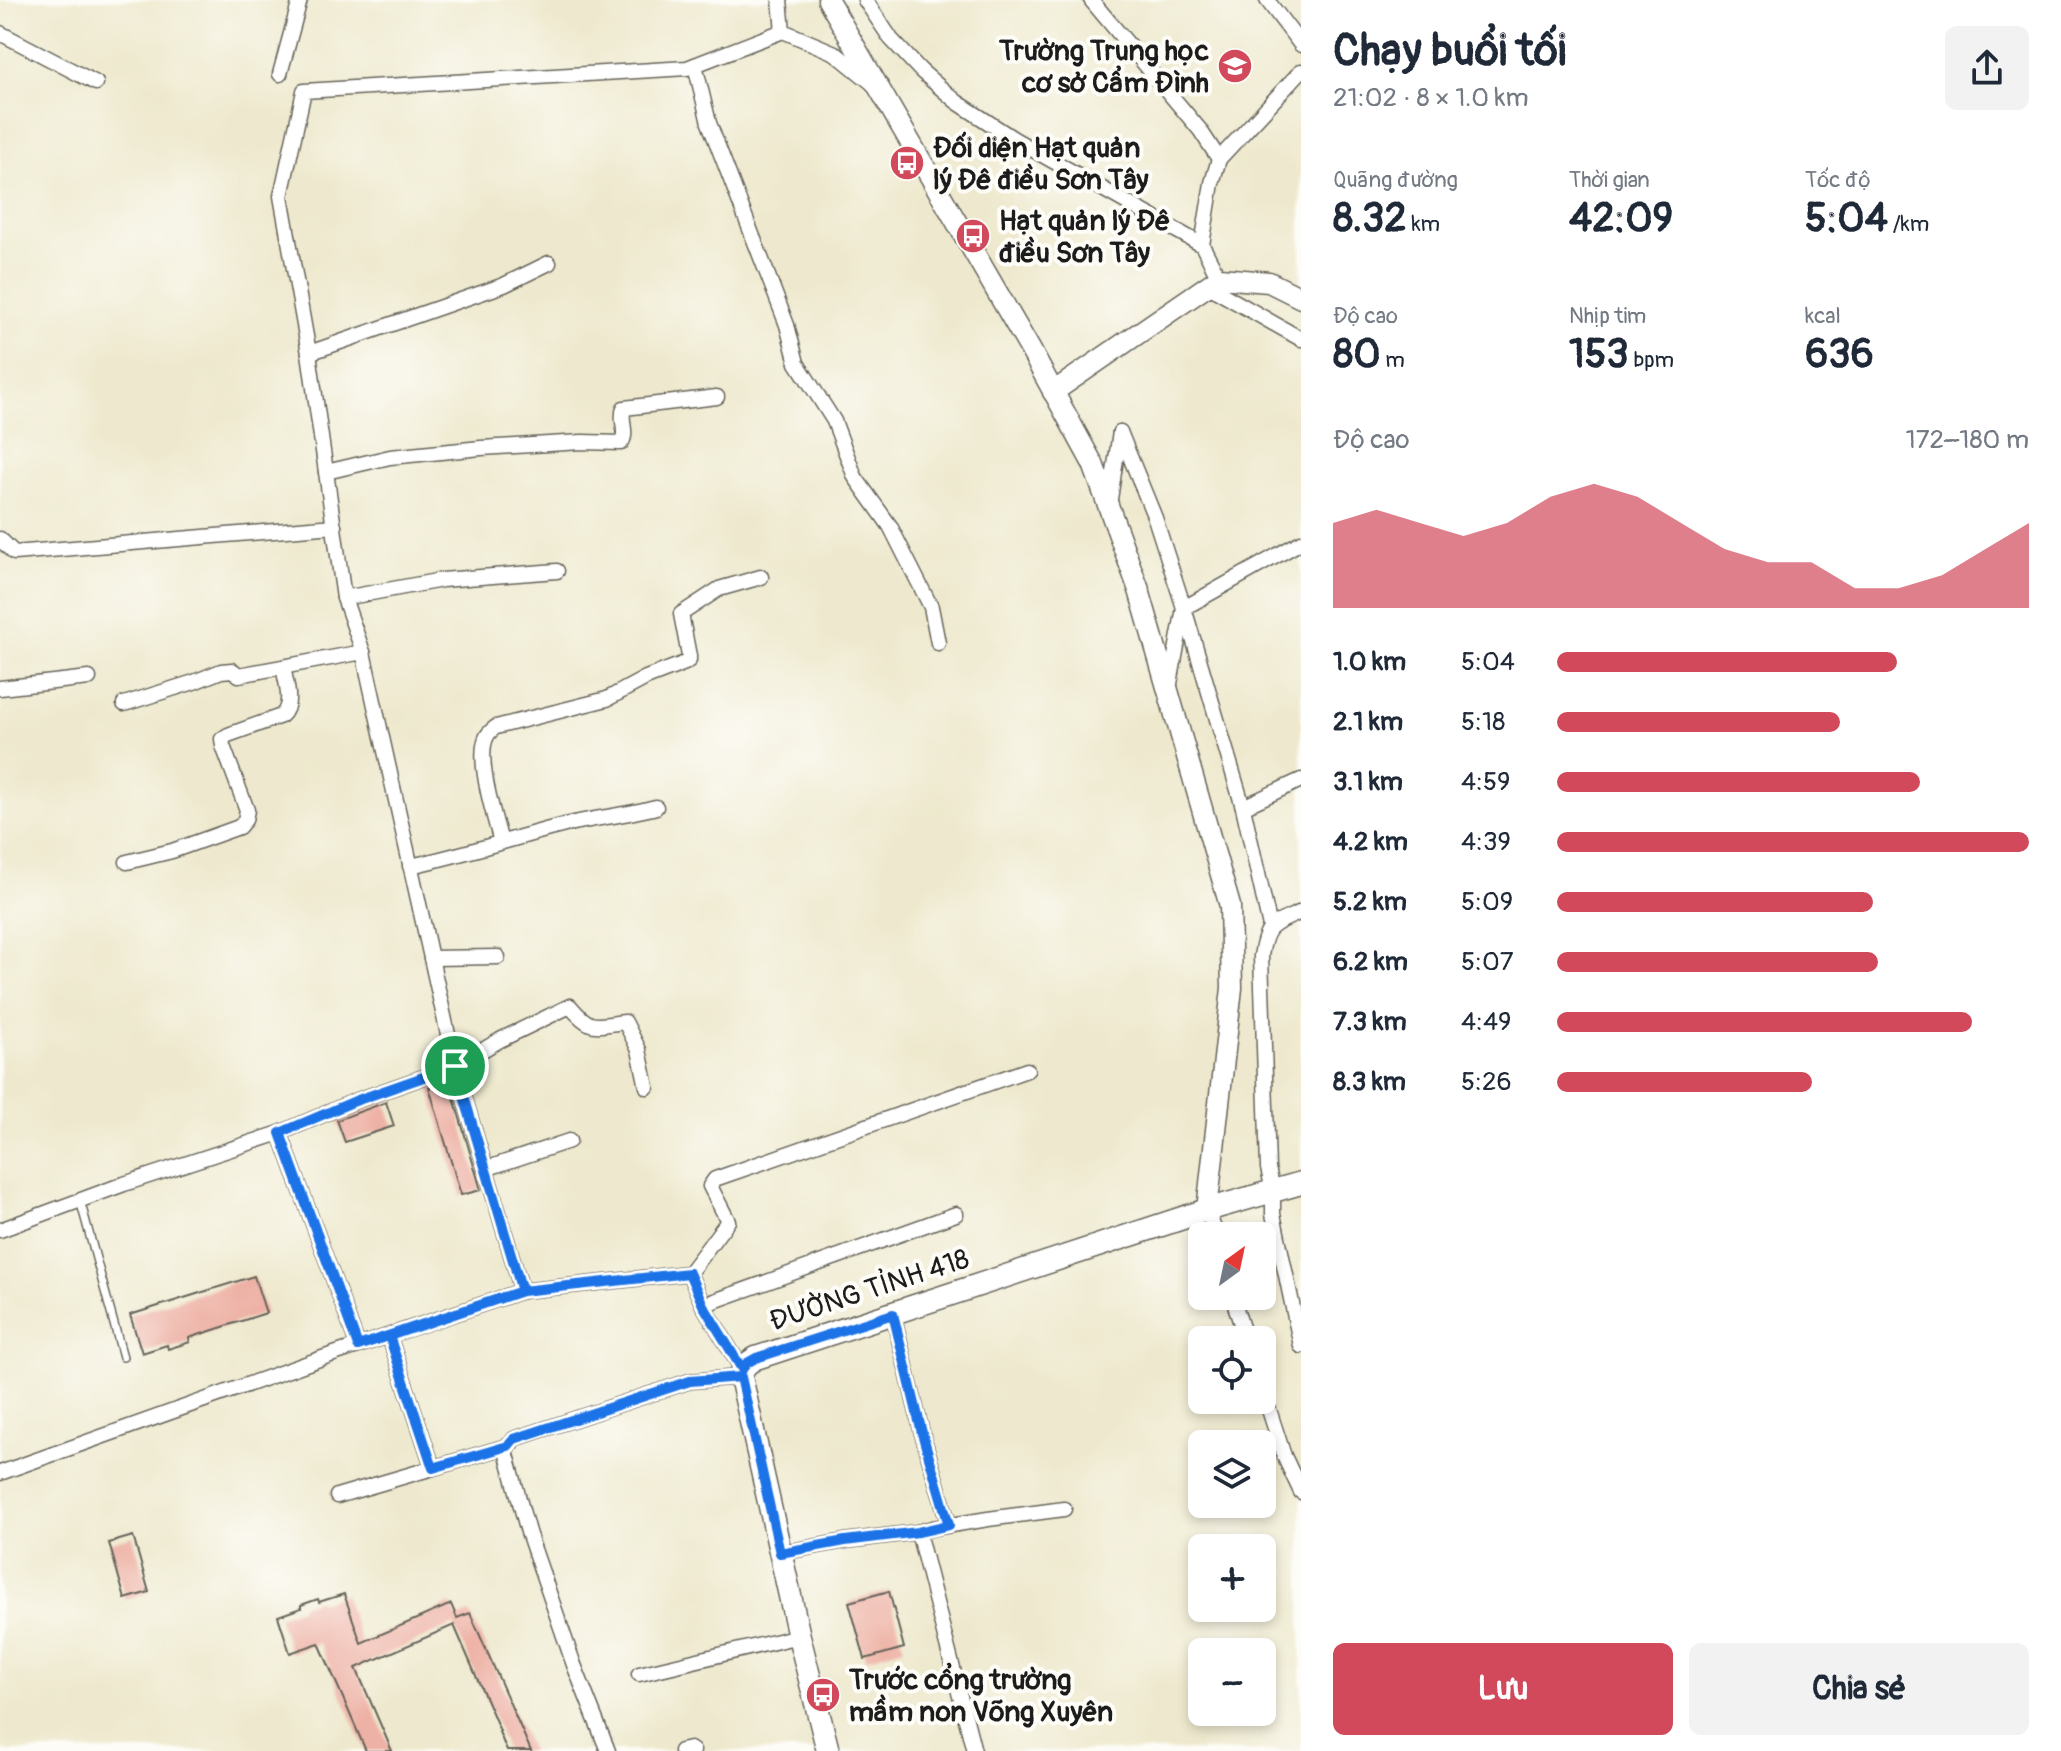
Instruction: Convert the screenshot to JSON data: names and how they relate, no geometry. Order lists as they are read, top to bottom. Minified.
{"streets":{"main road":["ĐƯỜNG TỈNH 418"]},"places":{"school or university":["Trường Trung học cơ sở Cẩm Đình"],"bus stop":["Đối diện Hạt quản lý Đê điều Sơn Tây","Hạt quản lý Đê điều Sơn Tây","Trước cổng trường mầm non Võng Xuyên"]},"north":"top right","page":{"heading":["Chạy buổi tối","21:02 · 8 × 1.0 km"],"stats":[["Quãng đường","8.32 km"],["Thời gian","42:09"],["Tốc độ","5:04 /km"],["Độ cao","80 m"],["Nhịp tim","153 bpm"],["kcal","636"]],"chart":["Độ cao","172–180 m"],"list":[{"name":"1.0 km","note":"5:04"},{"name":"2.1 km","note":"5:18"},{"name":"3.1 km","note":"4:59"},{"name":"4.2 km","note":"4:39"},{"name":"5.2 km","note":"5:09"},{"name":"6.2 km","note":"5:07"},{"name":"7.3 km","note":"4:49"},{"name":"8.3 km","note":"5:26"}],"map_buttons":["+","−"],"buttons":["Lưu","Chia sẻ"]}}
